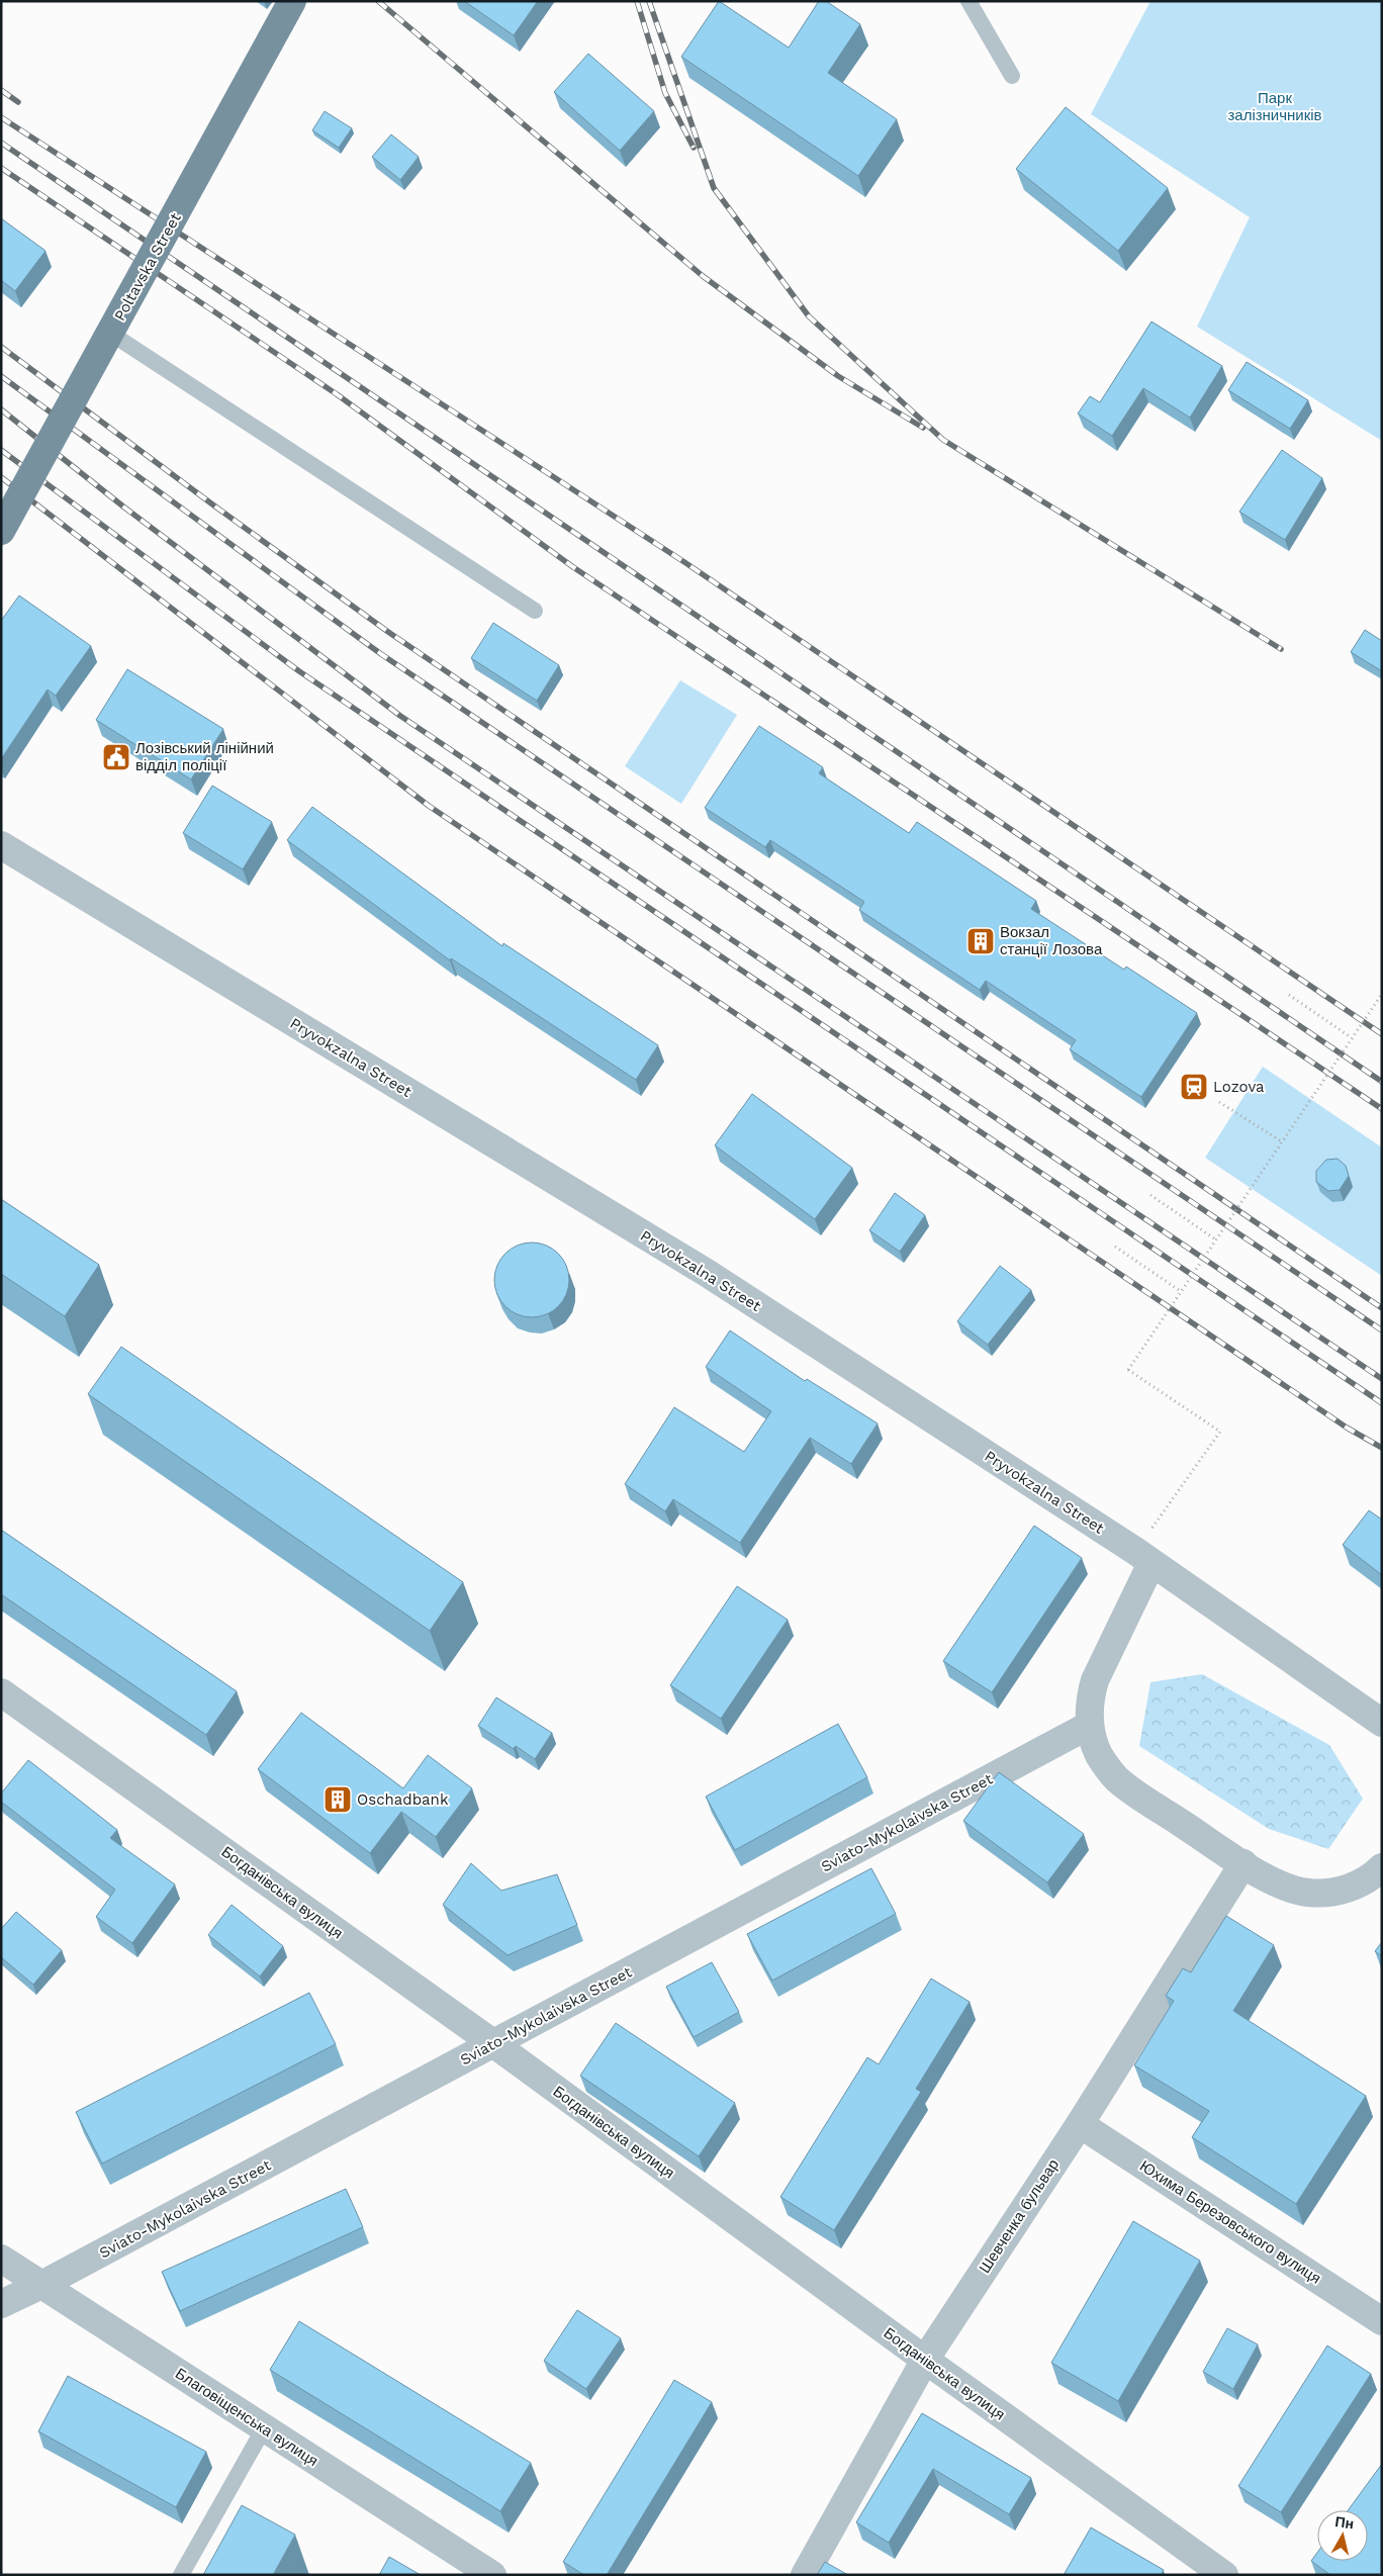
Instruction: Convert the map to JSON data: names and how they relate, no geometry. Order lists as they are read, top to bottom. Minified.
{"streets":{"main road":["Poltavska Street"],"street":["Pryvokzalna Street","Sviato-Mykolaivska Street","Богданівська вулиця","Шевченка бульвар","Юхима Березовського вулиця","Благовіщенська вулиця"]},"crossings":[["Sviato-Mykolaivska Street","Богданівська вулиця"],["Sviato-Mykolaivska Street","Благовіщенська вулиця"],["Богданівська вулиця","Шевченка бульвар"],["Шевченка бульвар","Юхима Березовського вулиця"]],"parks":["Парк залізничників"],"places":{"public building":["Лозівський лінійний відділ поліції"],"building":["Вокзал станції Лозова","Oschadbank"],"station":["Lozova"]},"north":"top"}
